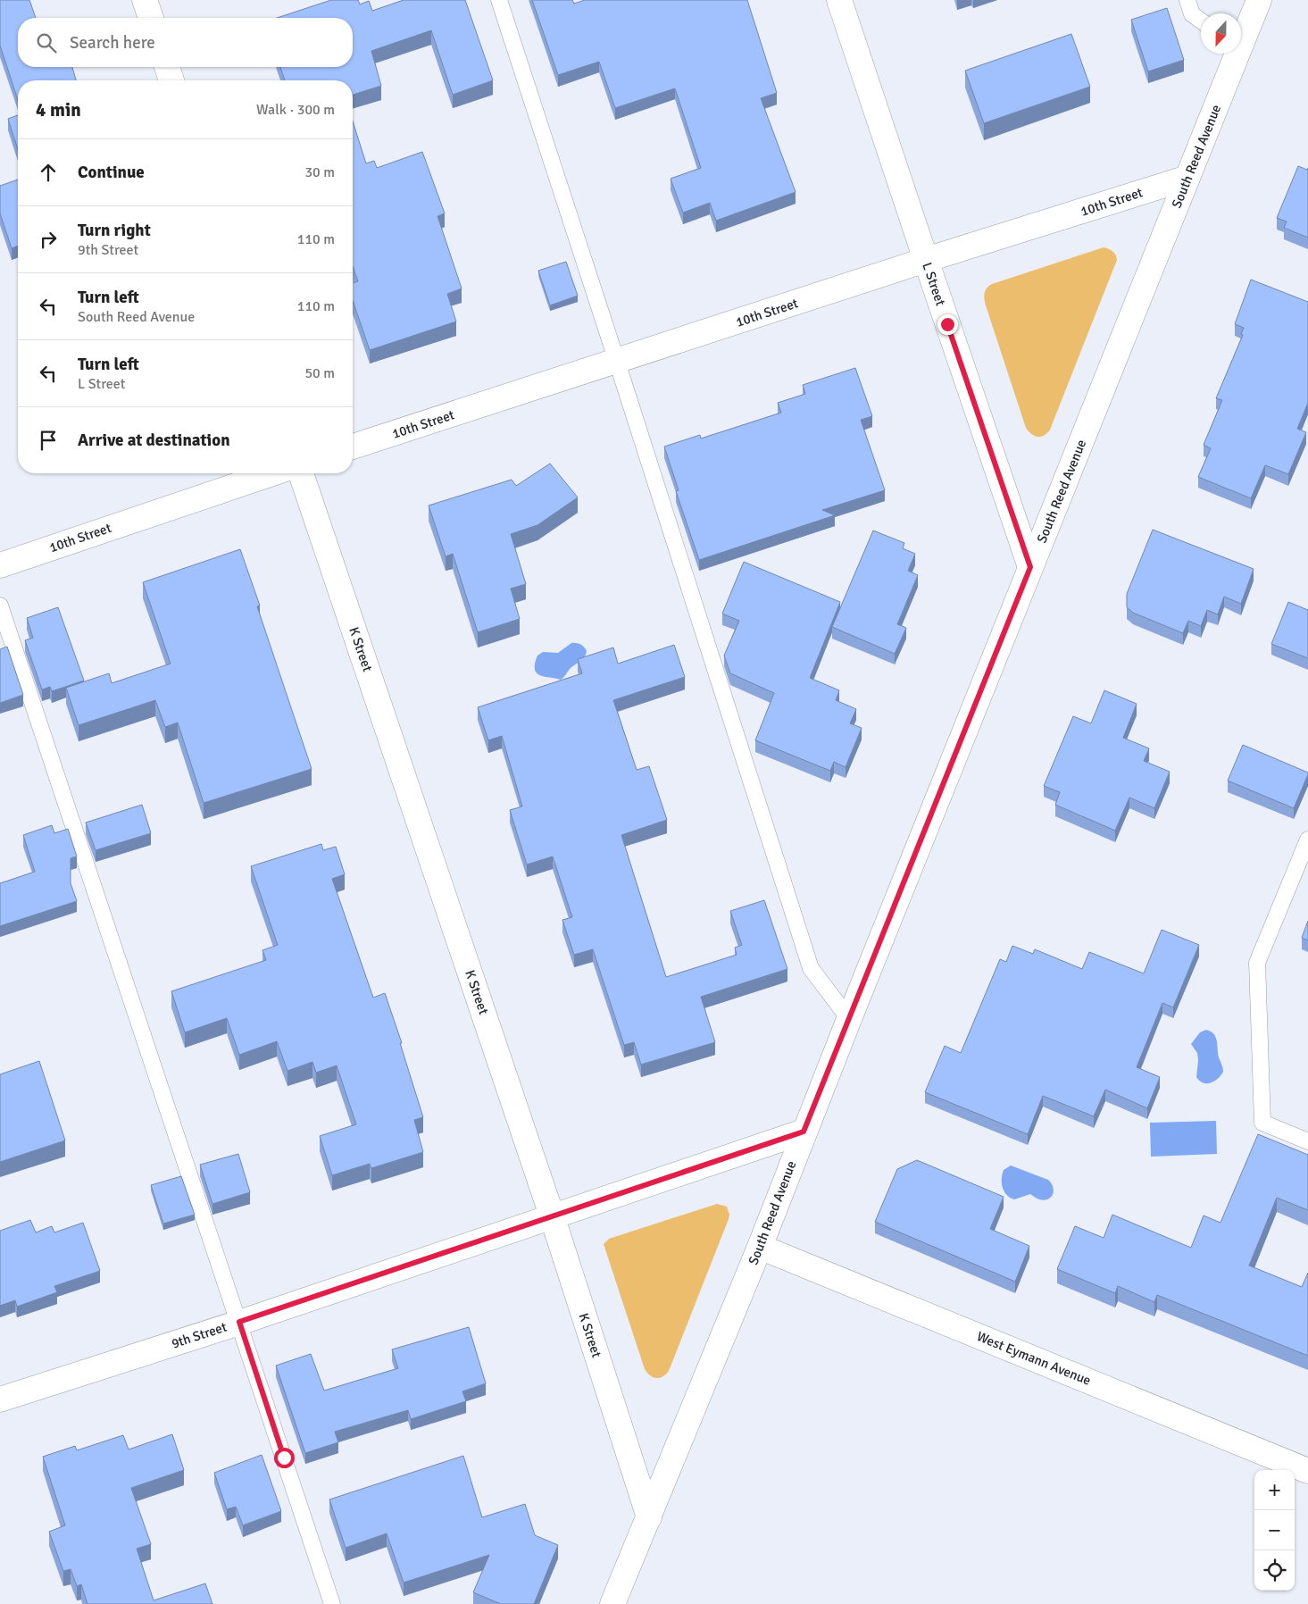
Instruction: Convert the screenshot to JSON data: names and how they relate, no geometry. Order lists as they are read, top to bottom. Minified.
{"streets":{"street":["South Reed Avenue","10th Street","L Street","K Street","9th Street","West Eymann Avenue"]},"crossings":[["South Reed Avenue","10th Street"],["South Reed Avenue","L Street"],["South Reed Avenue","K Street"],["South Reed Avenue","9th Street"],["South Reed Avenue","West Eymann Avenue"],["10th Street","L Street"],["K Street","9th Street"]],"north":"bottom","page":{"search":"Search here","heading":["4 min","Walk · 300 m"],"list":[["Continue","30 m"],["Turn right","9th Street","110 m"],["Turn left","South Reed Avenue","110 m"],["Turn left","L Street","50 m"],"Arrive at destination"],"map_buttons":["+","−"]}}
